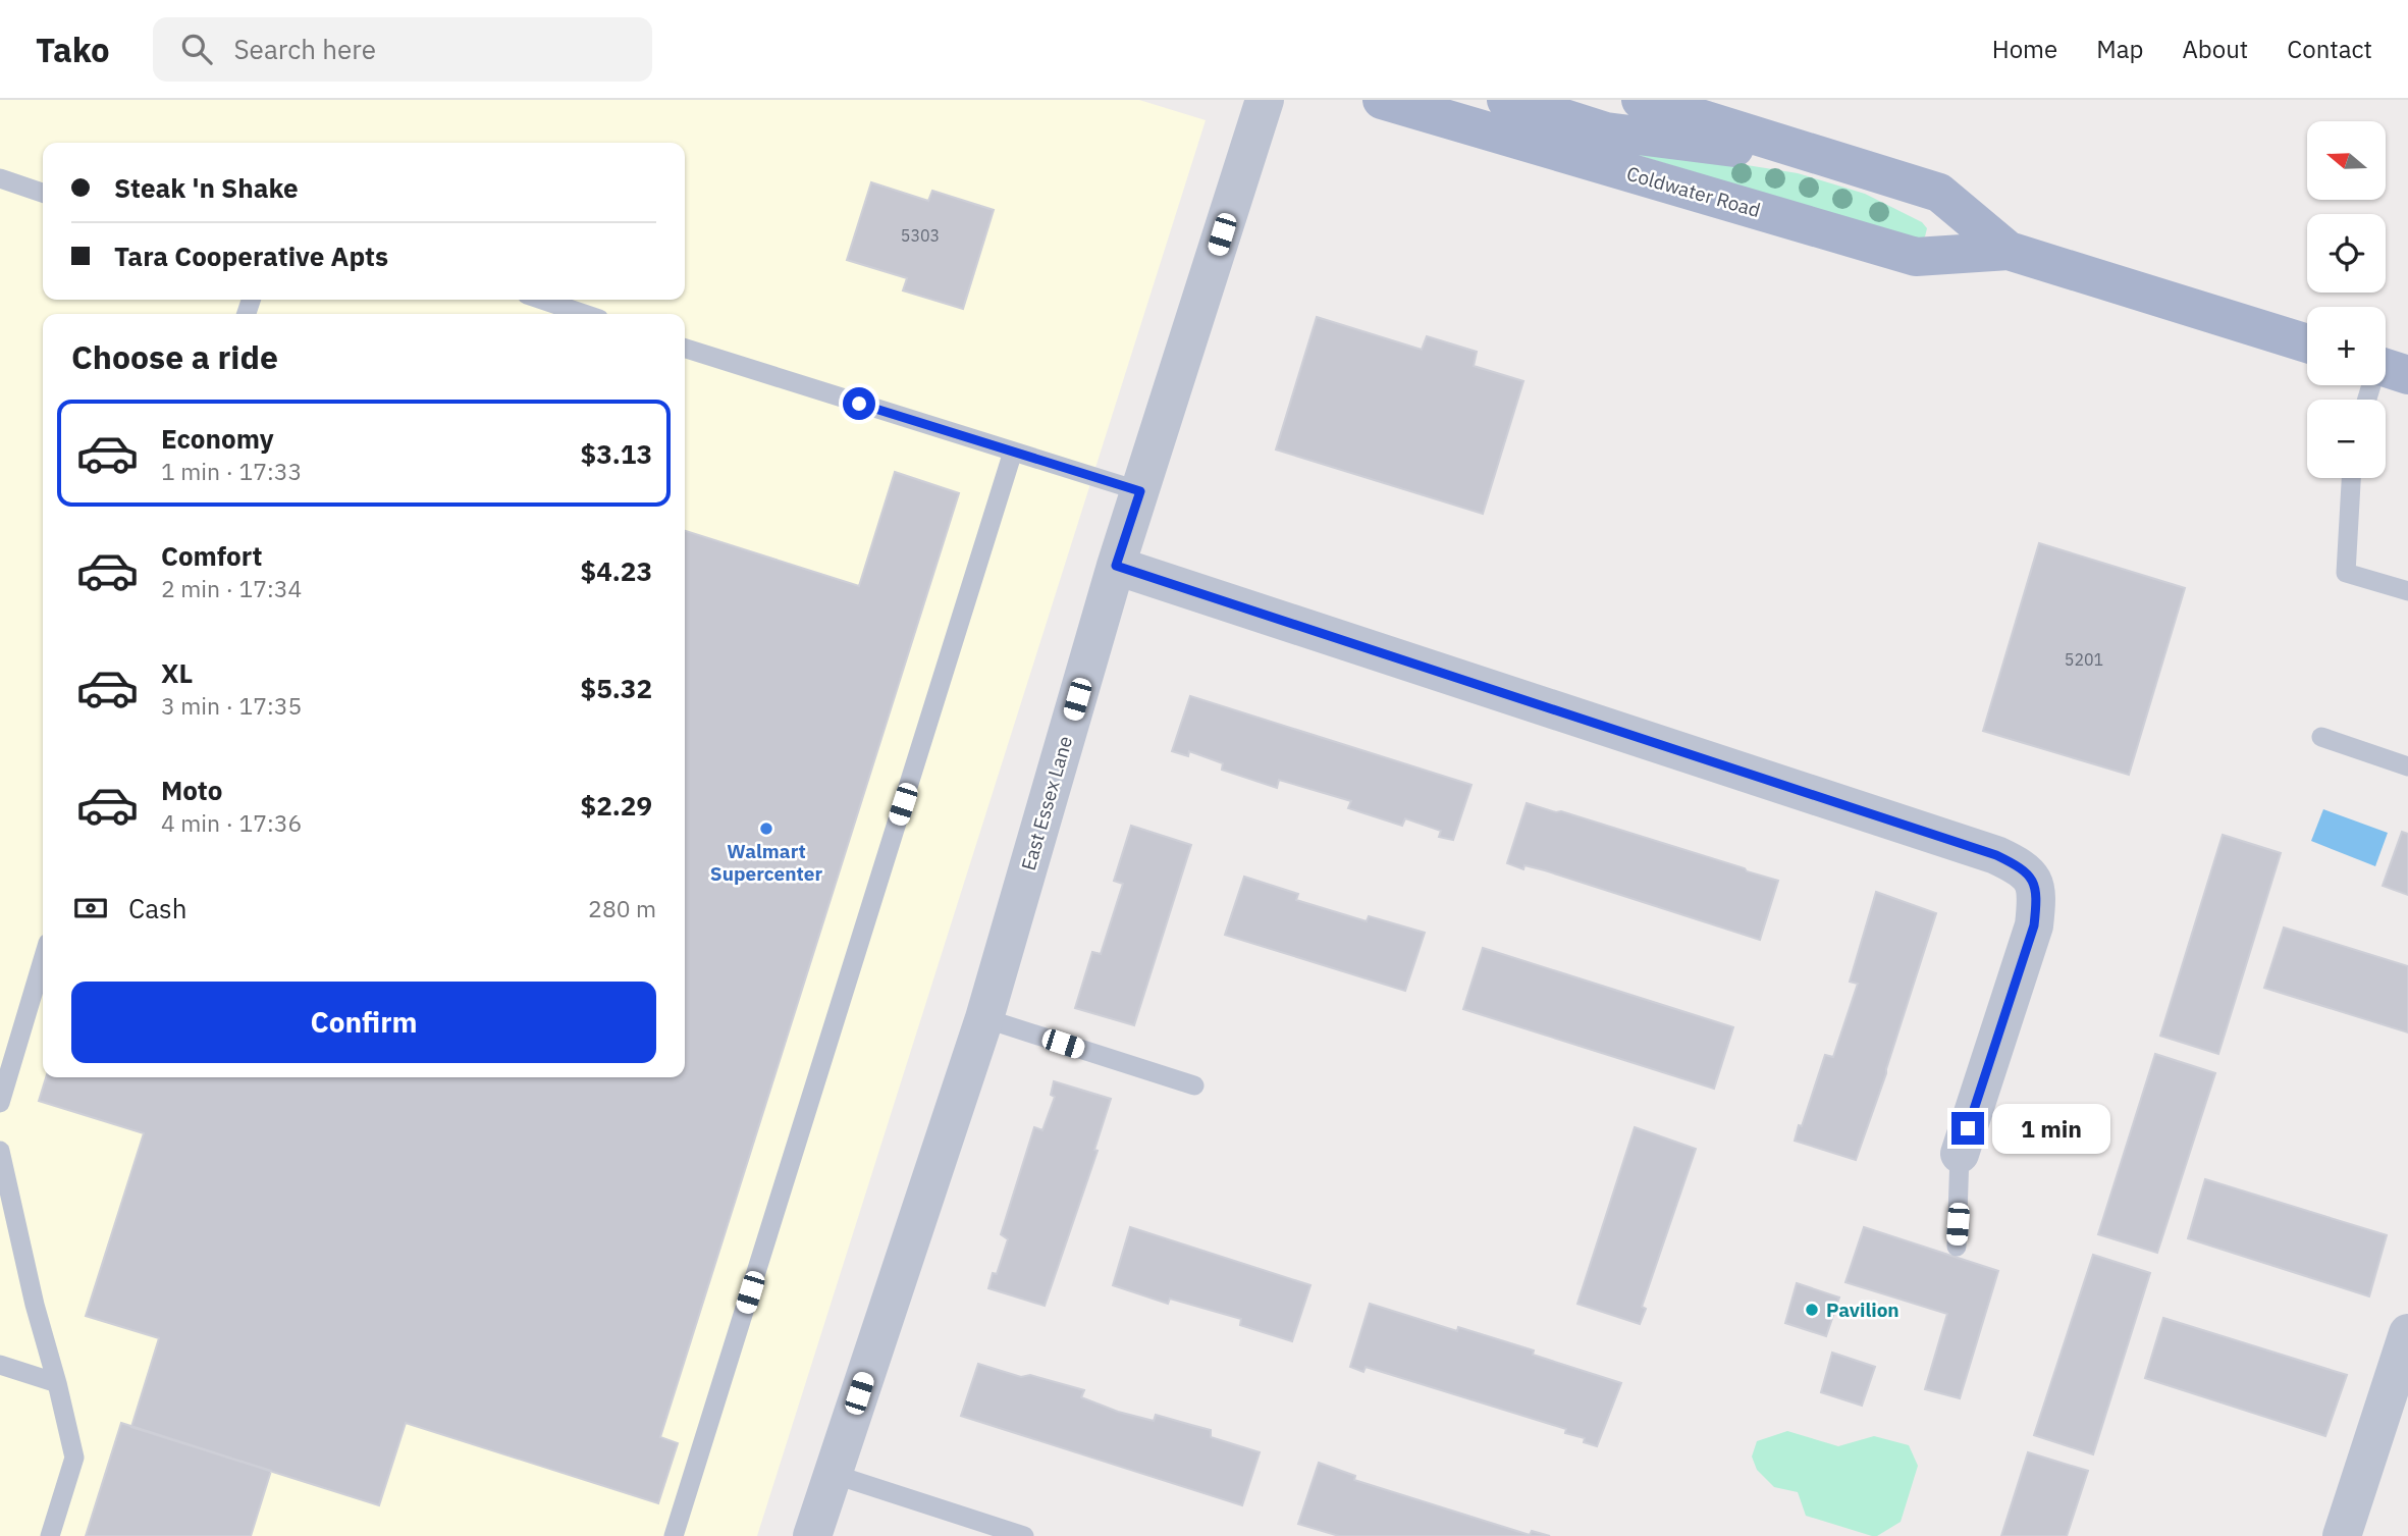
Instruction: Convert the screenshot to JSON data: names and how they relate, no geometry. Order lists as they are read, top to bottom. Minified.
{"streets":{"main road":["Coldwater Road"],"street":["East Essex Lane"]},"places":["Walmart Supercenter","Pavilion"],"house_numbers":["5303","5201"],"north":"left","page":{"header":"Tako","search":"Search here","nav":["Home","Map","About","Contact"],"map_buttons":["+","−"],"banner":["Steak 'n Shake","Tara Cooperative Apts"],"heading":"Choose a ride","list":[{"name":"Economy","note":"1 min · 17:33","value":"$3.13"},{"name":"Comfort","note":"2 min · 17:34","value":"$4.23"},{"name":"XL","note":"3 min · 17:35","value":"$5.32"},{"name":"Moto","note":"4 min · 17:36","value":"$2.29"}],"pay":["Cash","280 m"],"buttons":"Confirm","bubble":"1 min"}}
